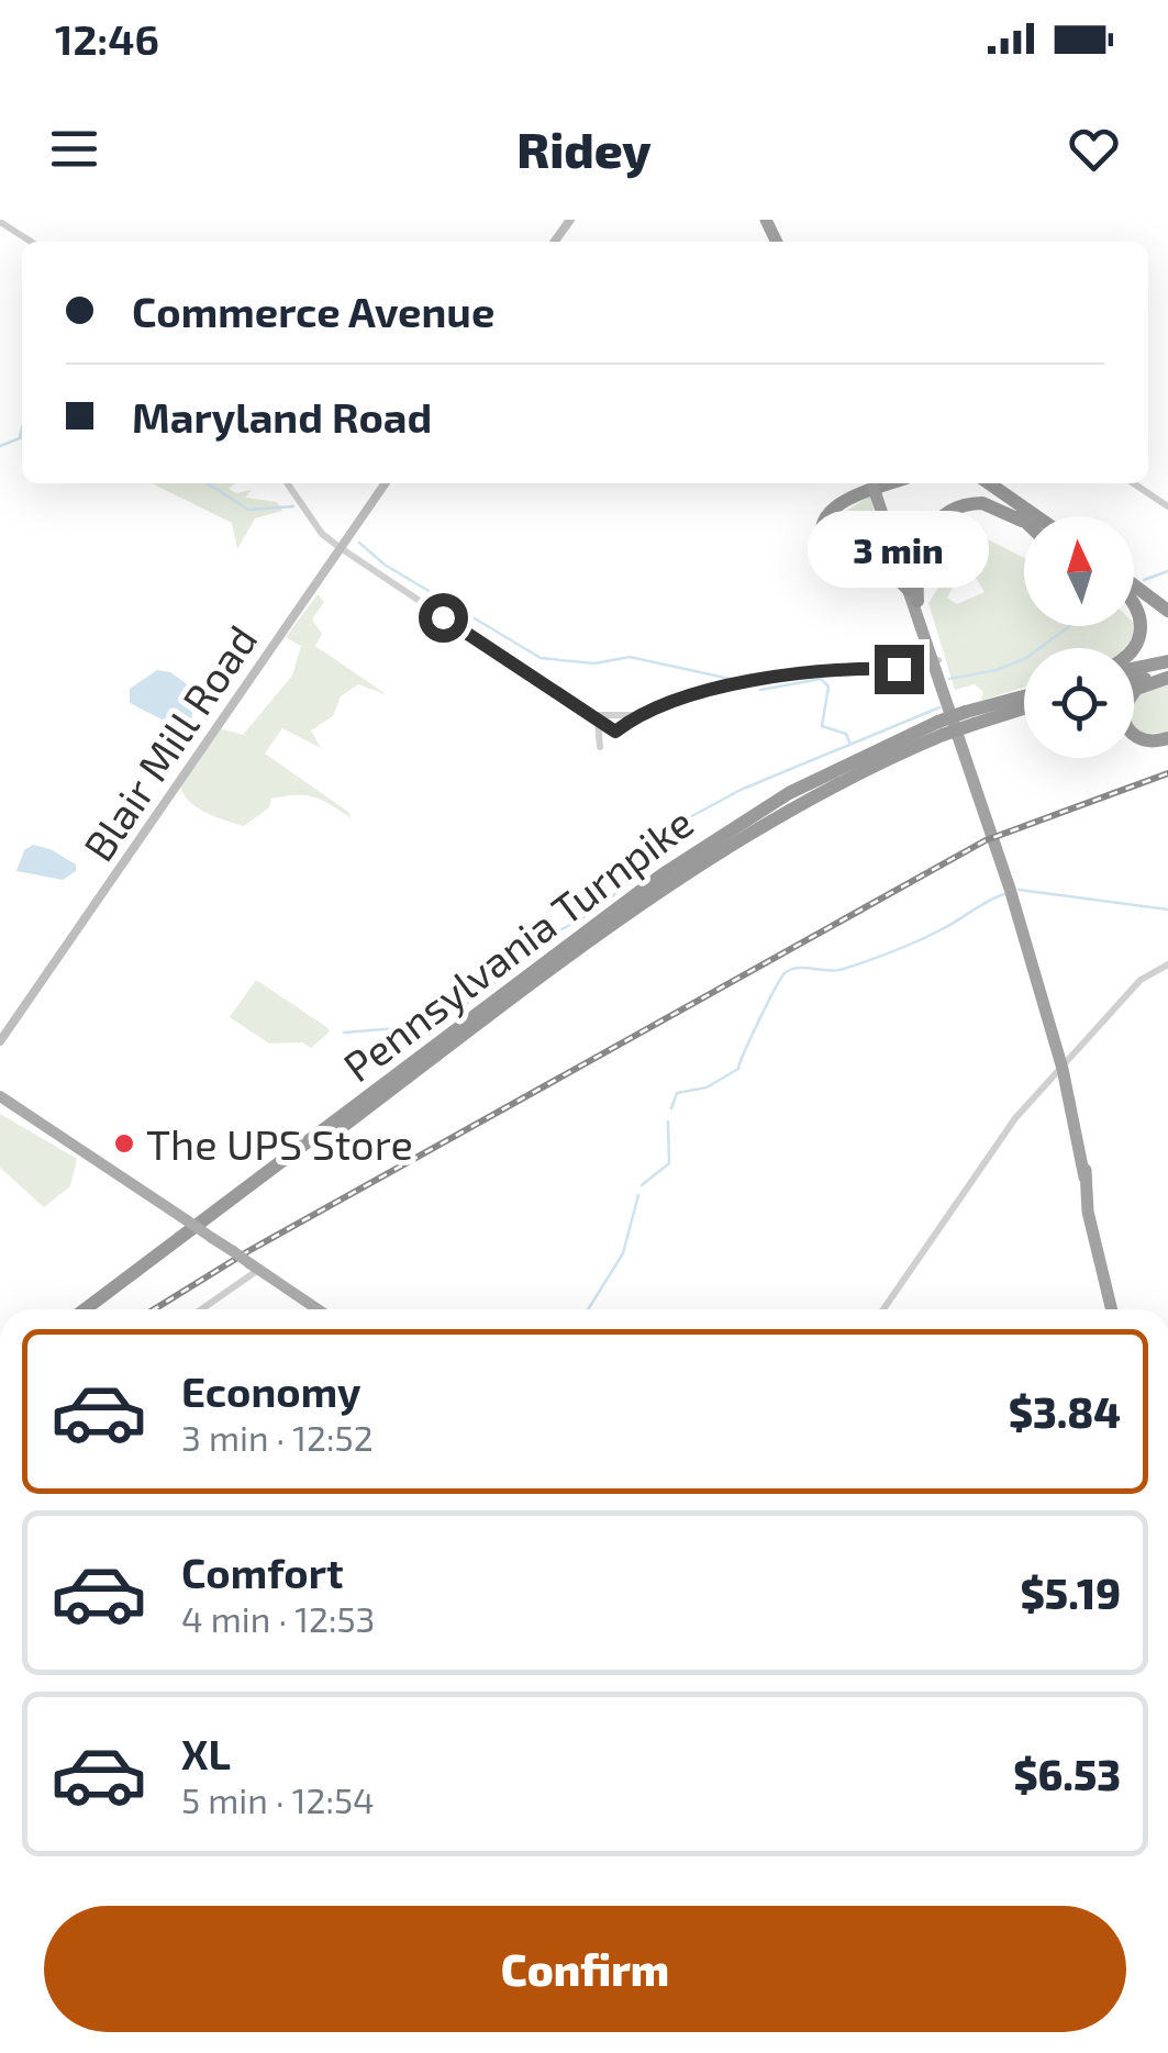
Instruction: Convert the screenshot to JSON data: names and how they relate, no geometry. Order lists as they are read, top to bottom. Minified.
{"streets":{"highway":["Pennsylvania Turnpike"],"main road":["Blair Mill Road"]},"places":["The UPS Store"],"north":"top","page":{"status":"12:46","header":"Ridey","banner":["Commerce Avenue","Maryland Road"],"bubble":"3 min","list":[{"name":"Economy","note":"3 min · 12:52","value":"$3.84"},{"name":"Comfort","note":"4 min · 12:53","value":"$5.19"},{"name":"XL","note":"5 min · 12:54","value":"$6.53"}],"buttons":"Confirm"}}
